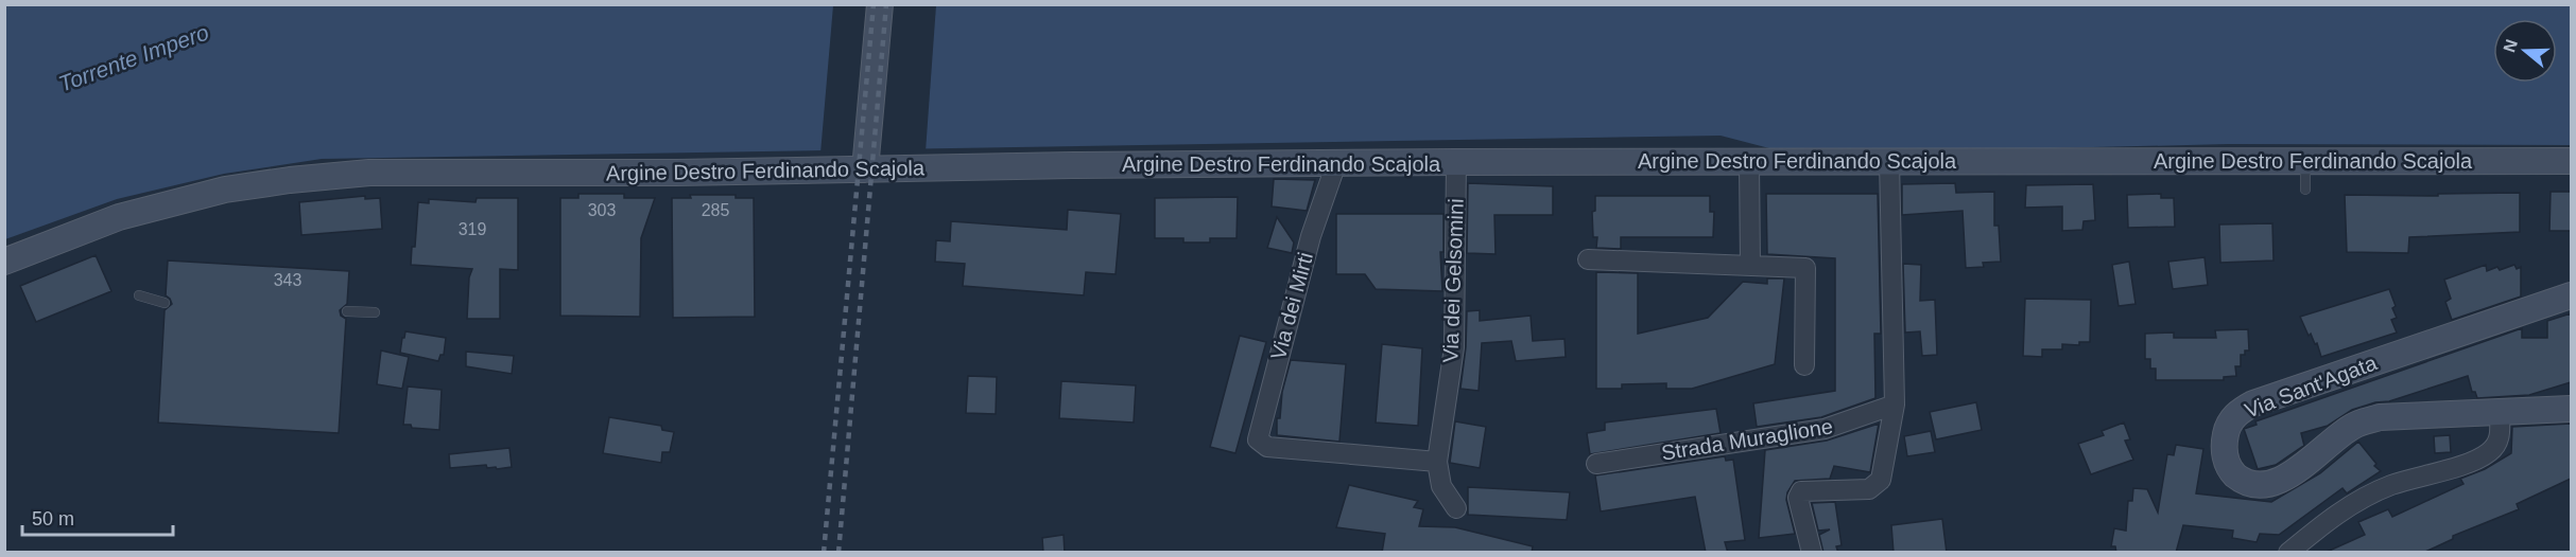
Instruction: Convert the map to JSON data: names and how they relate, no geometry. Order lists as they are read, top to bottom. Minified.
{"streets":{"main road":["Argine Destro Ferdinando Scajola","Via Sant'Agata"],"street":["Via dei Gelsomini","Via dei Mirti","Strada Muraglione"]},"crossings":[["Argine Destro Ferdinando Scajola","Via dei Gelsomini"],["Argine Destro Ferdinando Scajola","Via dei Mirti"],["Via dei Gelsomini","Via dei Mirti"]],"water":["Torrente Impero"],"house_numbers":["303","285","319","343"],"scale_bar":"50 m","north":"left"}
